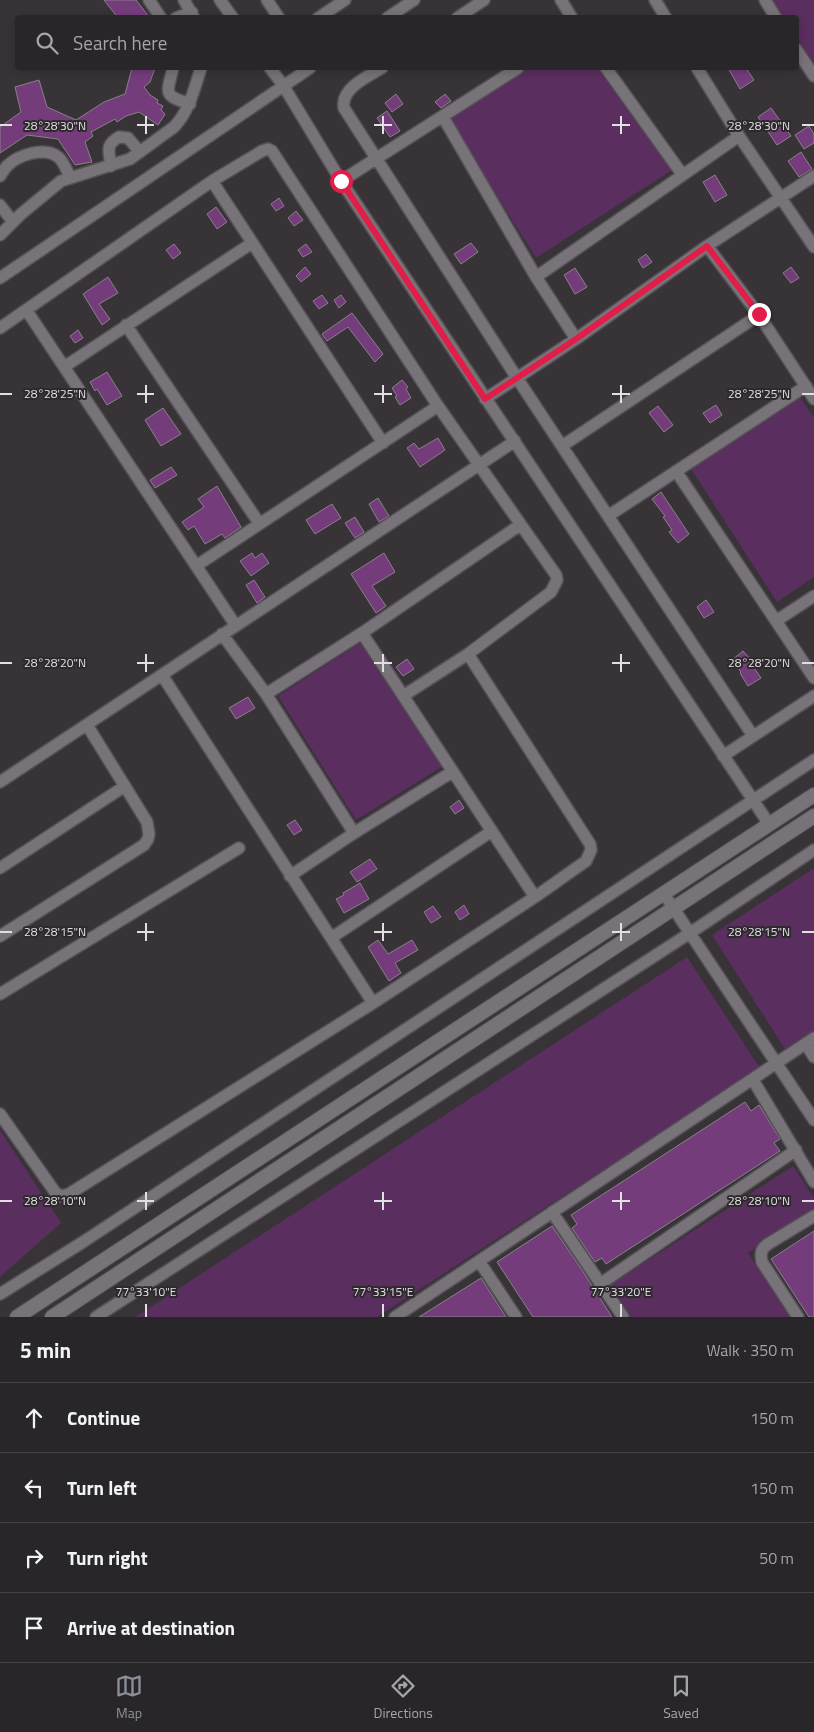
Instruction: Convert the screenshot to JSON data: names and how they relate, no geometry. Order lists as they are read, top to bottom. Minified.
{"page":{"search":"Search here","heading":["5 min","Walk · 350 m"],"list":[["Continue","150 m"],["Turn left","150 m"],["Turn right","50 m"],"Arrive at destination"],"nav":["Map","Directions","Saved"]},"coordinates":["28°28'30\"N","28°28'25\"N","28°28'20\"N","28°28'15\"N","28°28'10\"N","77°33'10\"E","77°33'15\"E","77°33'20\"E"]}
